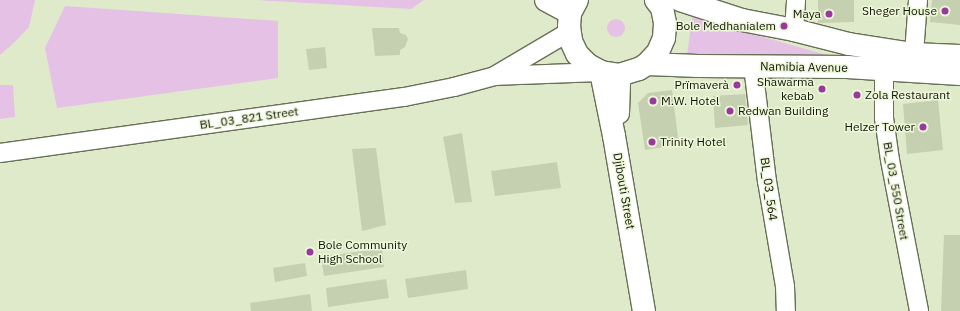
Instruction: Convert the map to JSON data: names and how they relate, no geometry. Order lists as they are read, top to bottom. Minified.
{"streets":{"main road":["Namibia Avenue","Djibouti Street"],"street":["BL_03_821 Street","BL_03_564","BL_03_550 Street"]},"crossings":[["Namibia Avenue","BL_03_564"],["Namibia Avenue","BL_03_550 Street"]],"places":["Sheger House","Maya","Bole Medhanialem","Prïmaverà","Shawarma kebab","Zola Restaurant","M.W. Hotel","Redwan Building","Helzer Tower","Trinity Hotel","Bole Community High School"]}
